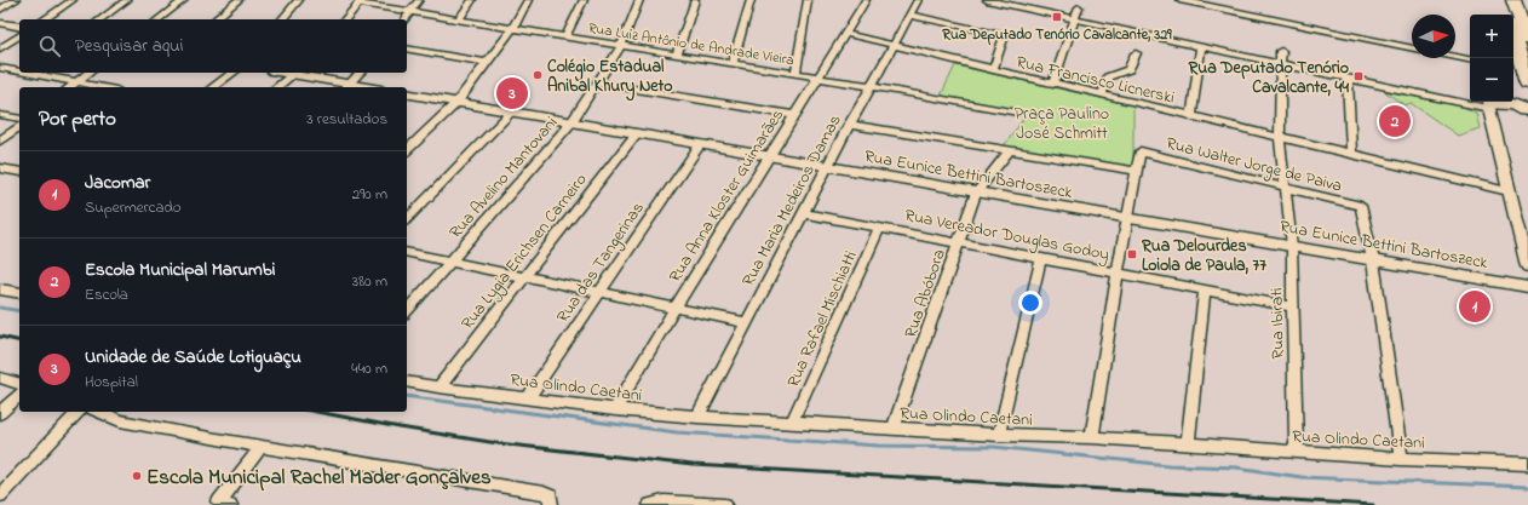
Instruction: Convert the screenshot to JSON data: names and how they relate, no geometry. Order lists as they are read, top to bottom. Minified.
{"streets":{"street":["Rua Luiz Antônio de Andrade Vieira","Rua Francisco Licnerski","Rua Walter Jorge de Paiva","Rua Eunice Bettini Bartoszeck","Rua Avelino Mantovani","Rua Anna Kloster Guimarães","Rua Maria Medeiros Damas","Rua Vereador Douglas Godoy","Rua Lygia Erichsen Carneiro","Rua das Tangerinas","Rua Abóbora","Rua Rafael Mischiatti","Rua Ibirati","Rua Olindo Caetani"]},"crossings":[["Rua Luiz Antônio de Andrade Vieira","Rua Avelino Mantovani"],["Rua Luiz Antônio de Andrade Vieira","Rua Anna Kloster Guimarães"],["Rua Luiz Antônio de Andrade Vieira","Rua Maria Medeiros Damas"],["Rua Francisco Licnerski","Rua Anna Kloster Guimarães"],["Rua Francisco Licnerski","Rua Maria Medeiros Damas"],["Rua Francisco Licnerski","Rua Ibirati"],["Rua Walter Jorge de Paiva","Rua Eunice Bettini Bartoszeck"],["Rua Walter Jorge de Paiva","Rua Ibirati"],["Rua Eunice Bettini Bartoszeck","Rua Avelino Mantovani"],["Rua Eunice Bettini Bartoszeck","Rua Anna Kloster Guimarães"],["Rua Eunice Bettini Bartoszeck","Rua Maria Medeiros Damas"],["Rua Eunice Bettini Bartoszeck","Rua Lygia Erichsen Carneiro"],["Rua Eunice Bettini Bartoszeck","Rua das Tangerinas"],["Rua Eunice Bettini Bartoszeck","Rua Abóbora"],["Rua Eunice Bettini Bartoszeck","Rua Ibirati"],["Rua Anna Kloster Guimarães","Rua Olindo Caetani"],["Rua Maria Medeiros Damas","Rua Vereador Douglas Godoy"],["Rua Maria Medeiros Damas","Rua Olindo Caetani"],["Rua Vereador Douglas Godoy","Rua Abóbora"],["Rua Vereador Douglas Godoy","Rua Rafael Mischiatti"],["Rua Vereador Douglas Godoy","Rua Ibirati"],["Rua Lygia Erichsen Carneiro","Rua Olindo Caetani"],["Rua das Tangerinas","Rua Olindo Caetani"],["Rua Abóbora","Rua Olindo Caetani"],["Rua Rafael Mischiatti","Rua Olindo Caetani"],["Rua Ibirati","Rua Olindo Caetani"]],"parks":["Praça Paulino José Schmitt"],"places":{"transit":["Rua Deputado Tenório Cavalcante, 329","Rua Deputado Tenório Cavalcante, 44","Rua Delourdes Loiola de Paula, 77"],"other":["Colégio Estadual Anibal Khury Neto","Escola Municipal Rachel Mader Gonçalves"]},"north":"right","page":{"map_buttons":["+","−"],"search":"Pesquisar aqui","pins":["3","2","1"],"heading":["Por perto","3 resultados"],"list":[{"mark":"1","name":"Jacomar","note":"Supermercado","value":"290 m"},{"mark":"2","name":"Escola Municipal Marumbi","note":"Escola","value":"380 m"},{"mark":"3","name":"Unidade de Saúde Lotiguaçu","note":"Hospital","value":"440 m"}]}}
